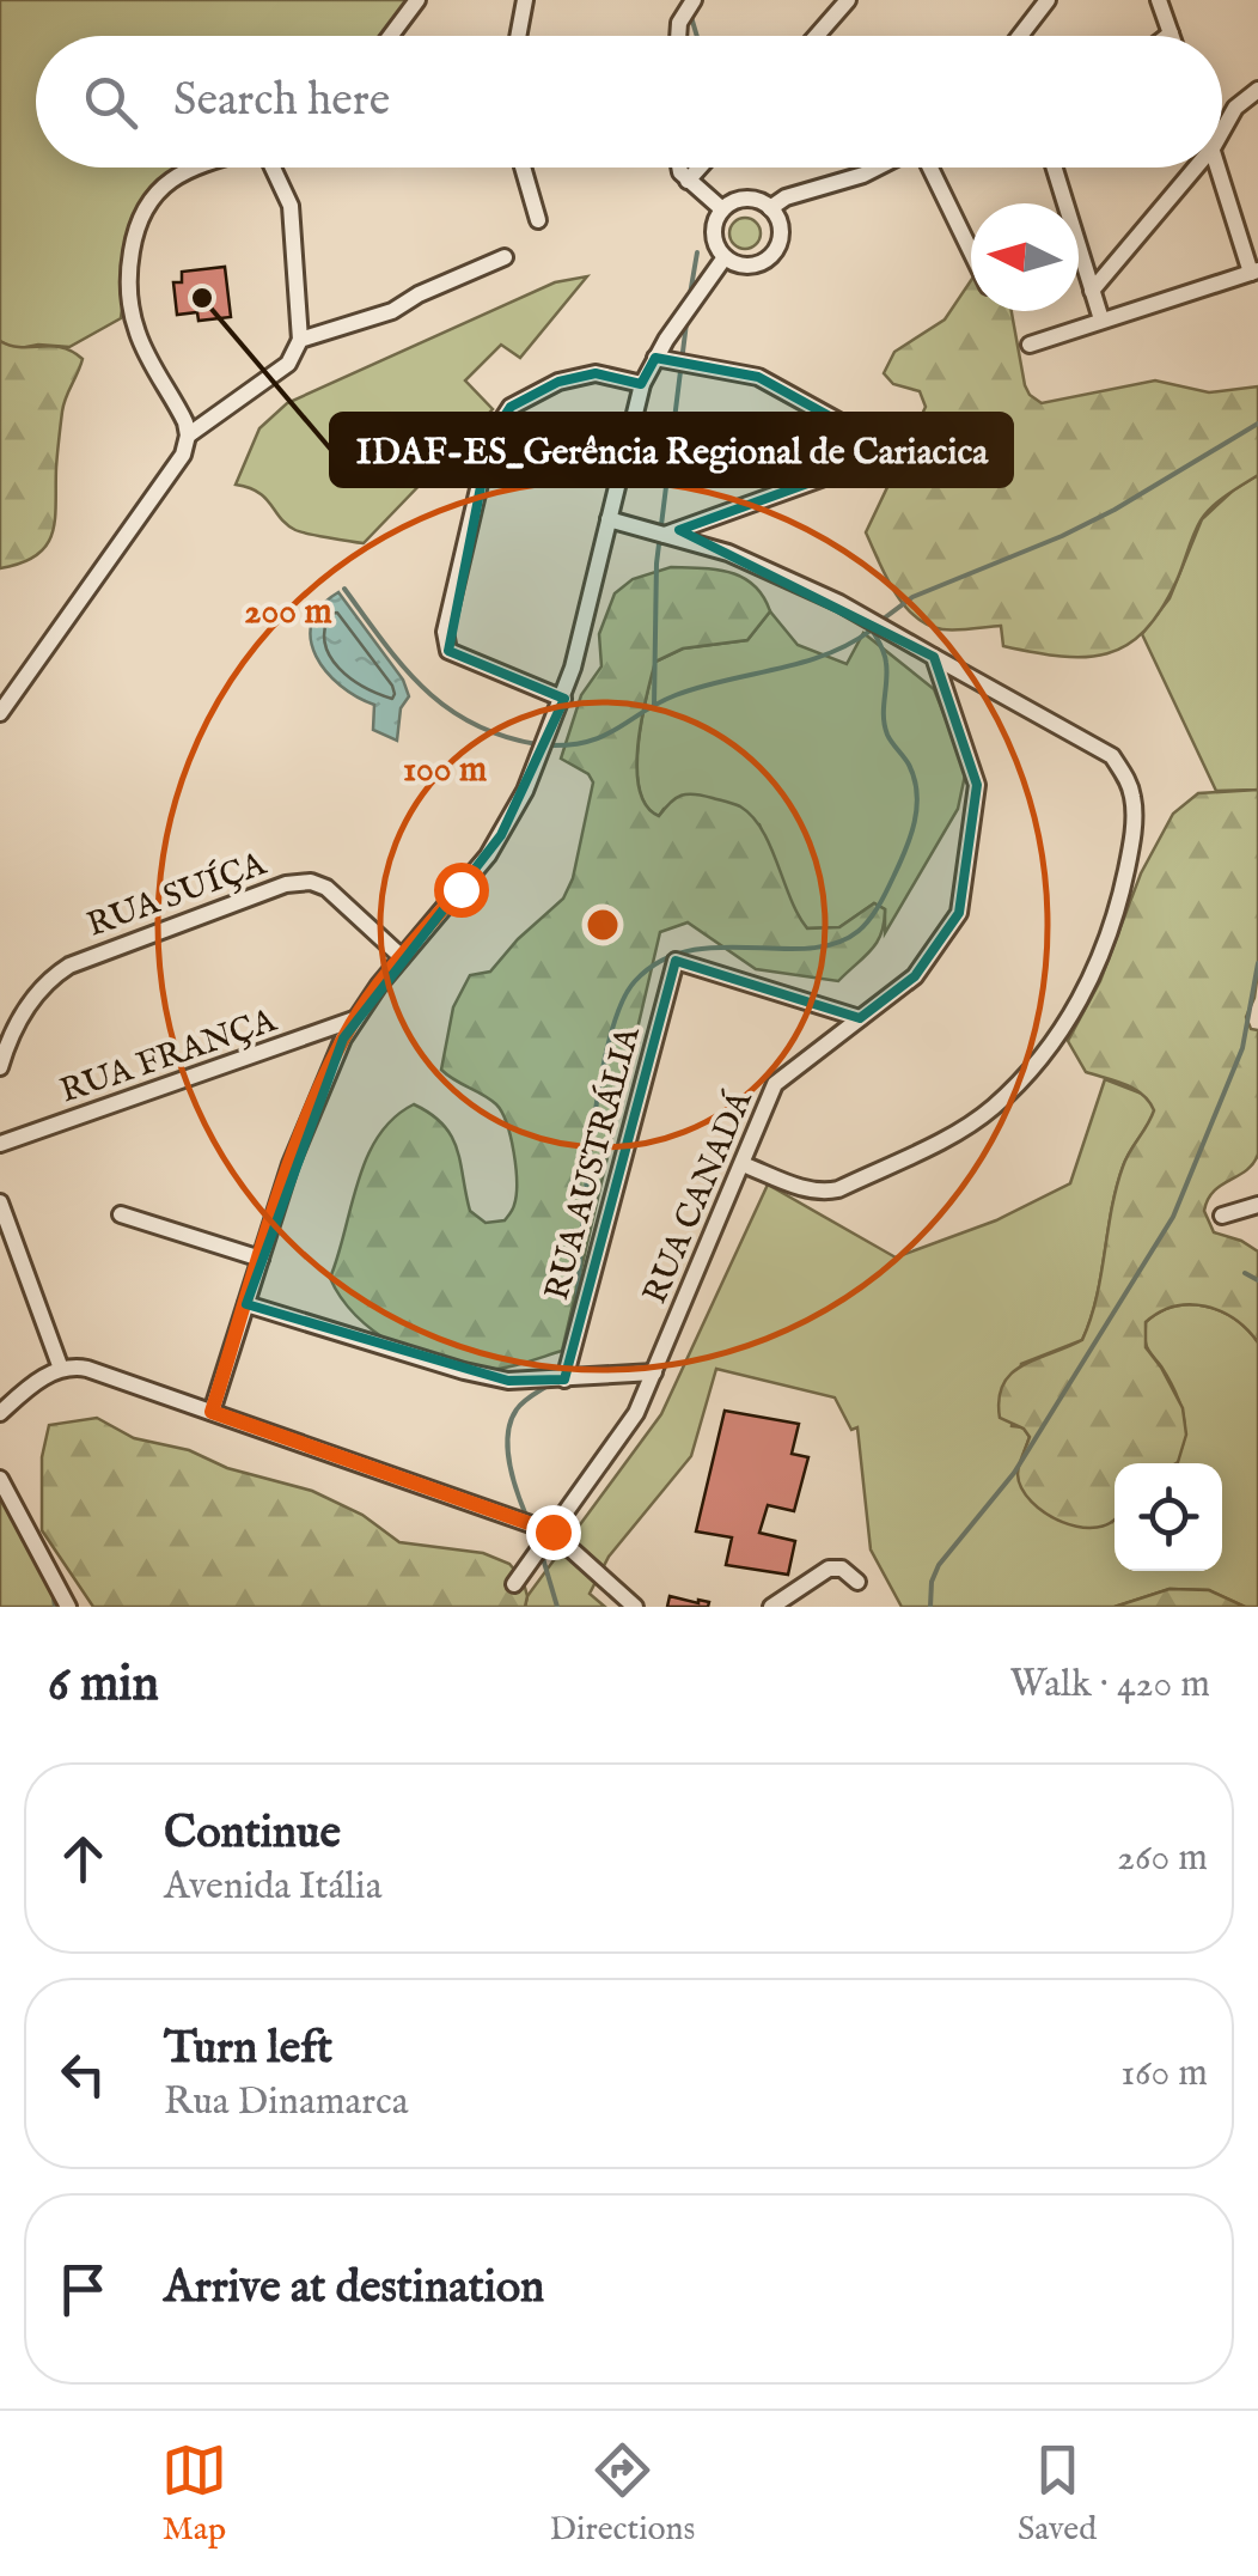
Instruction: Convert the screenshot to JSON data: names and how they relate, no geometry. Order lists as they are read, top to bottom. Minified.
{"streets":{"street":["RUA SUÍÇA","RUA FRANÇA","RUA AUSTRÁLIA","RUA CANADÁ"]},"crossings":[["RUA AUSTRÁLIA","RUA CANADÁ"]],"places":["IDAF-ES_Gerência Regional de Cariacica"],"north":"left","page":{"search":"Search here","heading":["6 min","Walk · 420 m"],"list":[["Continue","Avenida Itália","260 m"],["Turn left","Rua Dinamarca","160 m"],"Arrive at destination"],"nav":["Map","Directions","Saved"]},"rings":["200 m","100 m"]}
